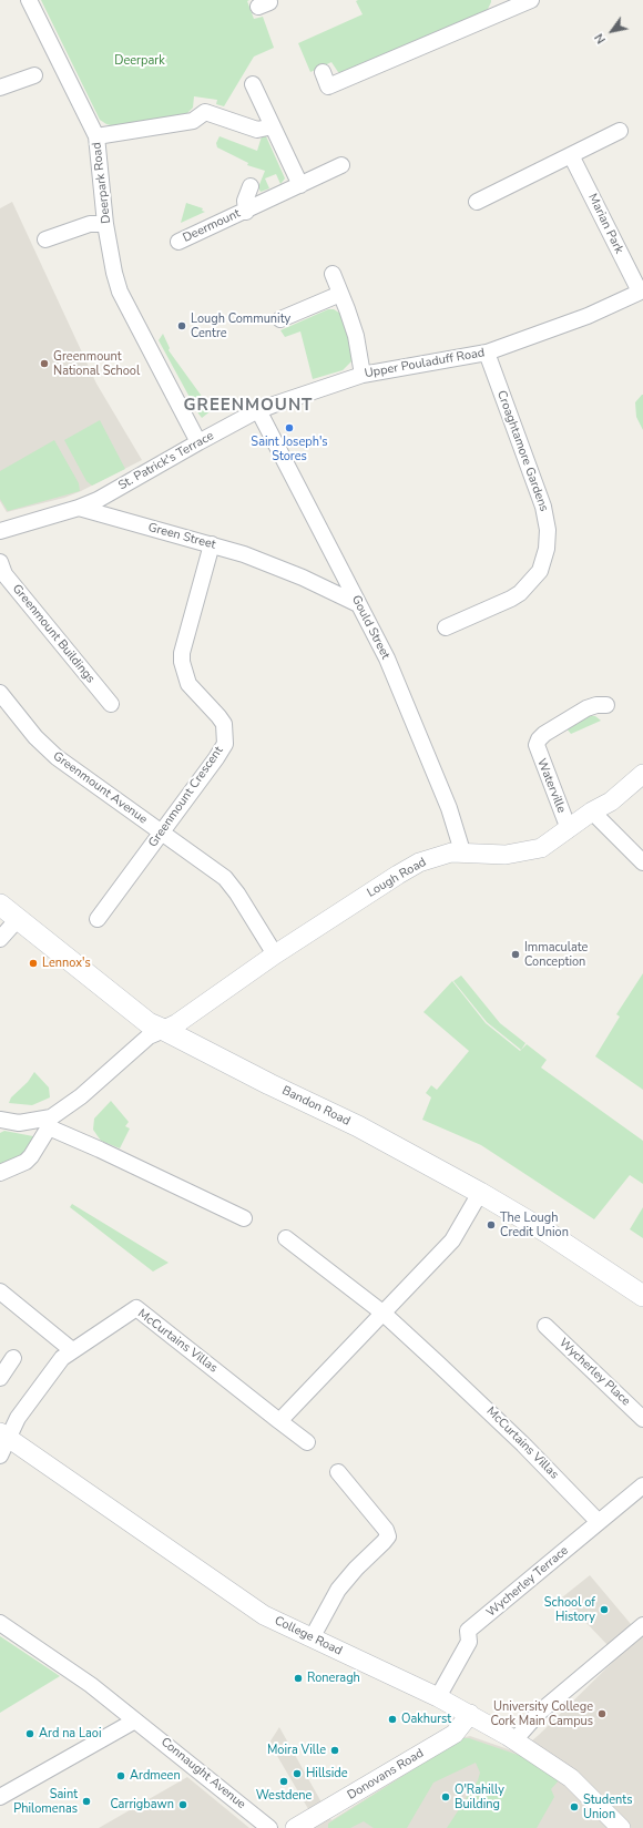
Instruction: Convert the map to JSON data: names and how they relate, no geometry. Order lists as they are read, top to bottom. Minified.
{"streets":{"main road":["Bandon Road"],"street":["Deerpark Road","Marian Park","Deermount","Upper Pouladuff Road","Croaghtamore Gardens","St. Patrick's Terrace","Green Street","Gould Street","Greenmount Buildings","Waterville","Greenmount Avenue","Greenmount Crescent","Lough Road","McCurtains Villas","Wycherley Place","Wycherley Terrace","College Road","Connaught Avenue","Donovans Road"]},"crossings":[["Deerpark Road","St. Patrick's Terrace"],["Marian Park","Upper Pouladuff Road"],["Upper Pouladuff Road","Croaghtamore Gardens"],["Upper Pouladuff Road","St. Patrick's Terrace"],["Upper Pouladuff Road","Gould Street"],["St. Patrick's Terrace","Green Street"],["St. Patrick's Terrace","Gould Street"],["Green Street","Gould Street"],["Green Street","Greenmount Crescent"],["Gould Street","Lough Road"],["Waterville","Lough Road"],["Greenmount Avenue","Greenmount Crescent"],["Greenmount Avenue","Lough Road"],["Lough Road","Bandon Road"],["McCurtains Villas","Wycherley Terrace"],["McCurtains Villas","College Road"],["Wycherley Terrace","College Road"],["College Road","Donovans Road"]],"districts":["GREENMOUNT"],"parks":["Deerpark"],"places":["Lough Community Centre","Greenmount National School","Saint Joseph's Stores","Immaculate Conception","Lennox's","The Lough Credit Union","School of History","Roneragh","University College Cork Main Campus","Oakhurst","Ard na Laoi","Moira Ville","Hillside","Ardmeen","Westdene","O'Rahilly Building","Saint Philomenas","Carrigbawn","Students Union"],"north":"bottom left"}
